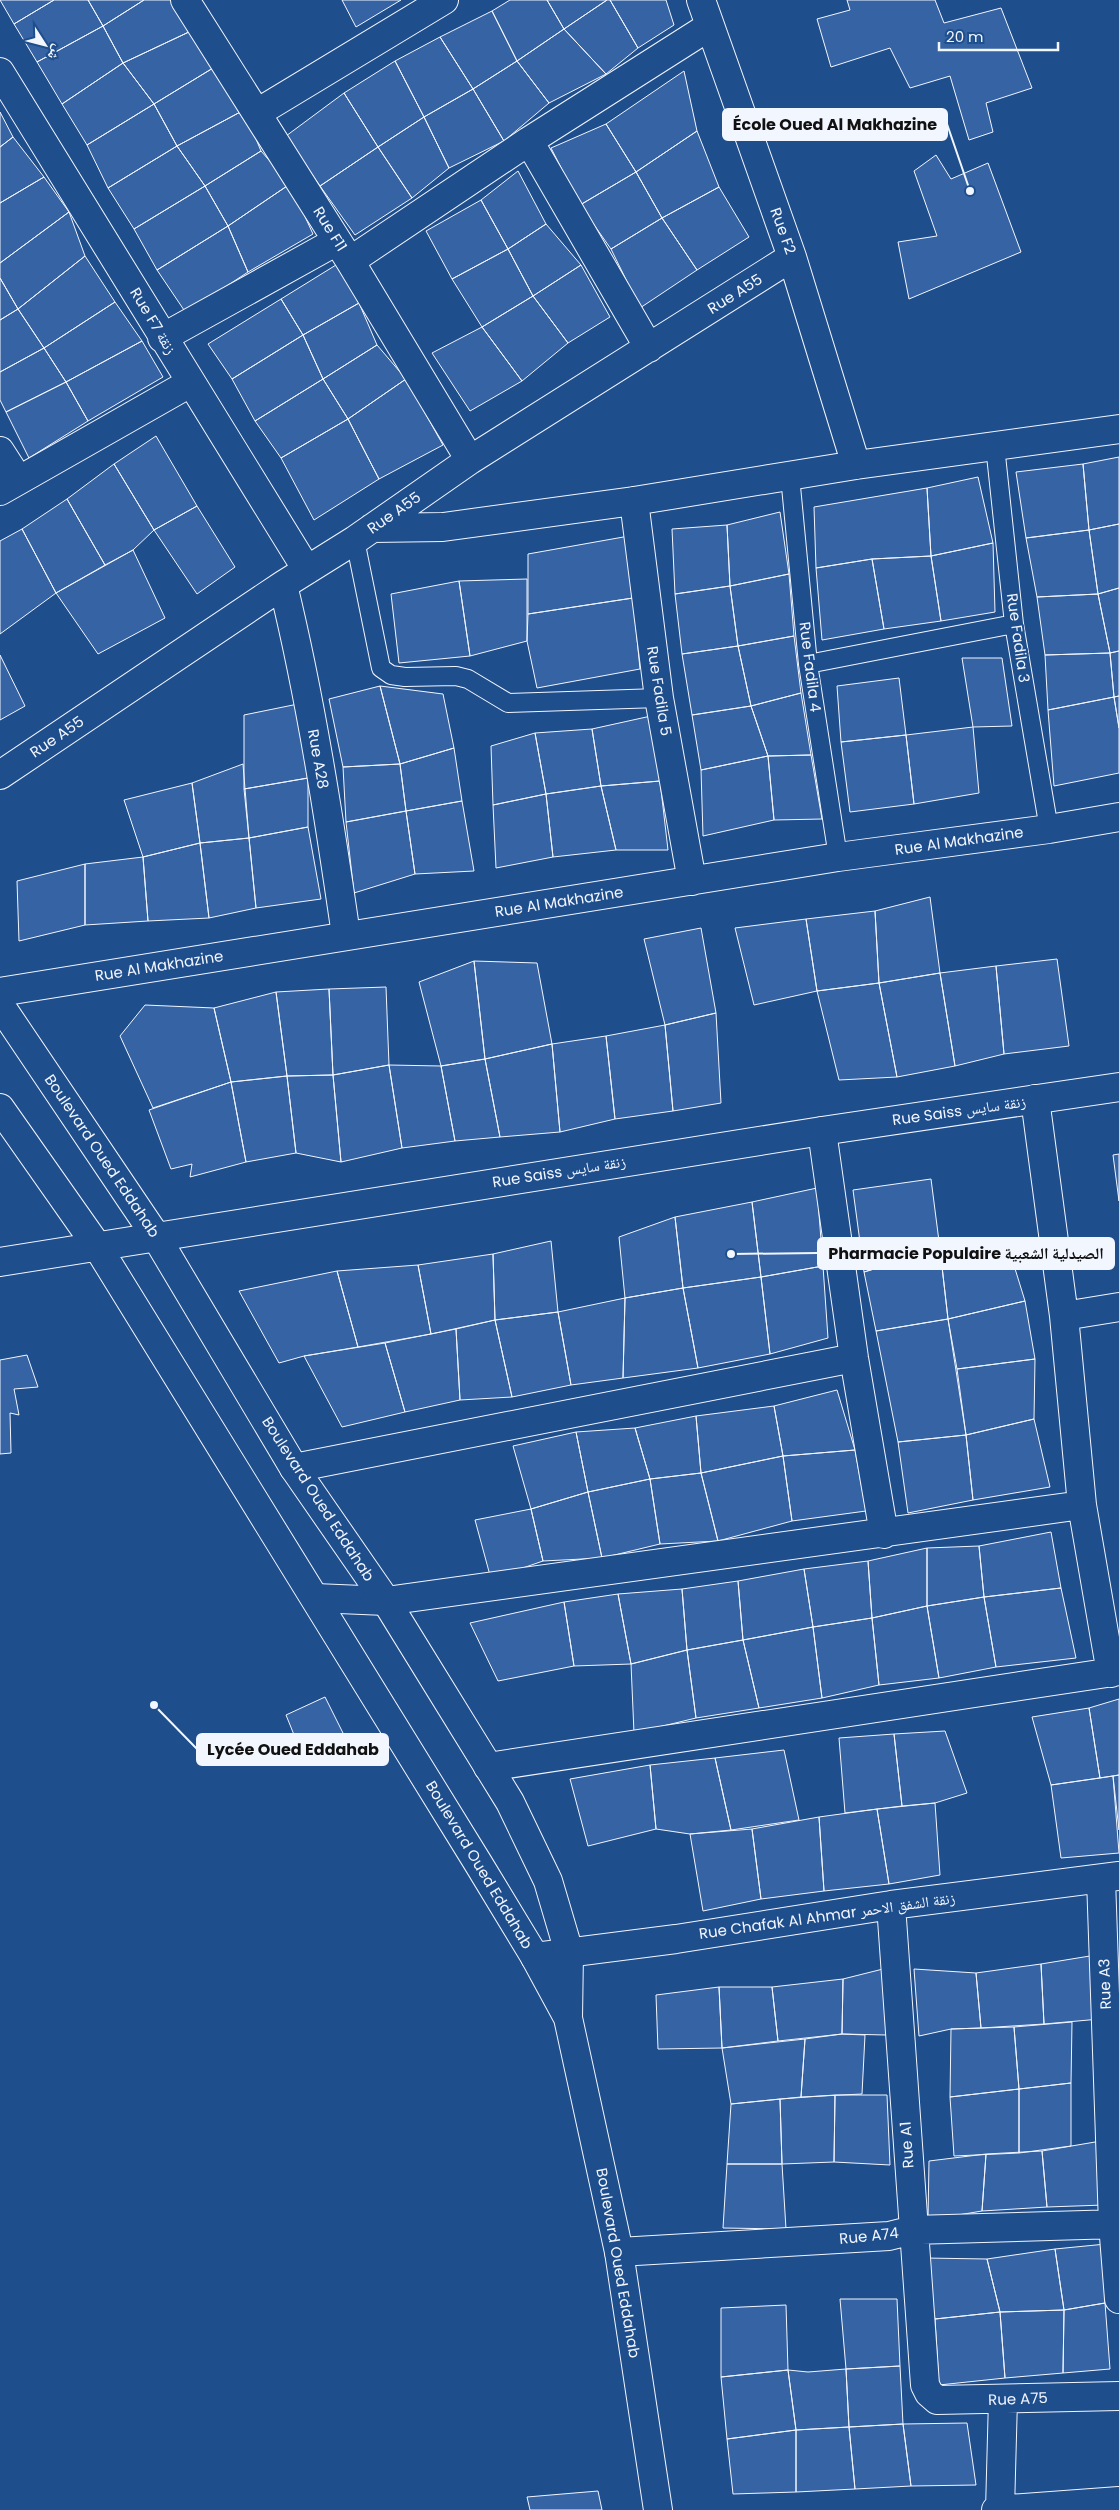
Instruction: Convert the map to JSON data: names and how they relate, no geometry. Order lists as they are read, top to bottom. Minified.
{"streets":{"street":["Rue F11","Rue F2","Rue A55","Rue F7 زنقة","Rue Fadila 5","Rue A28","Rue Al Makhazine","Rue Saiss زنقة سايس","Boulevard Oued Eddahab","Rue Chafak Al Ahmar زنقة الشفق الاحمر","Rue A3","Rue A1","Rue A74","Rue A75"],"lane":["Rue Fadila 3","Rue Fadila 4"]},"crossings":[["Rue F11","Rue A55"],["Rue F2","Rue A55"],["Rue A55","Rue F7 زنقة"],["Rue A55","Rue A28"],["Rue Fadila 3","Rue Al Makhazine"],["Rue Fadila 4","Rue Al Makhazine"],["Rue Fadila 5","Rue Al Makhazine"],["Rue A28","Rue Al Makhazine"],["Rue Saiss زنقة سايس","Boulevard Oued Eddahab"],["Boulevard Oued Eddahab","Rue Chafak Al Ahmar زنقة الشفق الاحمر"],["Boulevard Oued Eddahab","Rue A74"],["Rue Chafak Al Ahmar زنقة الشفق الاحمر","Rue A3"],["Rue Chafak Al Ahmar زنقة الشفق الاحمر","Rue A1"],["Rue A3","Rue A74"],["Rue A1","Rue A74"],["Rue A1","Rue A75"]],"places":["École Oued Al Makhazine","Pharmacie Populaire الصيدلية الشعبية","Lycée Oued Eddahab"],"scale_bar":"20 m","north":"bottom right"}
